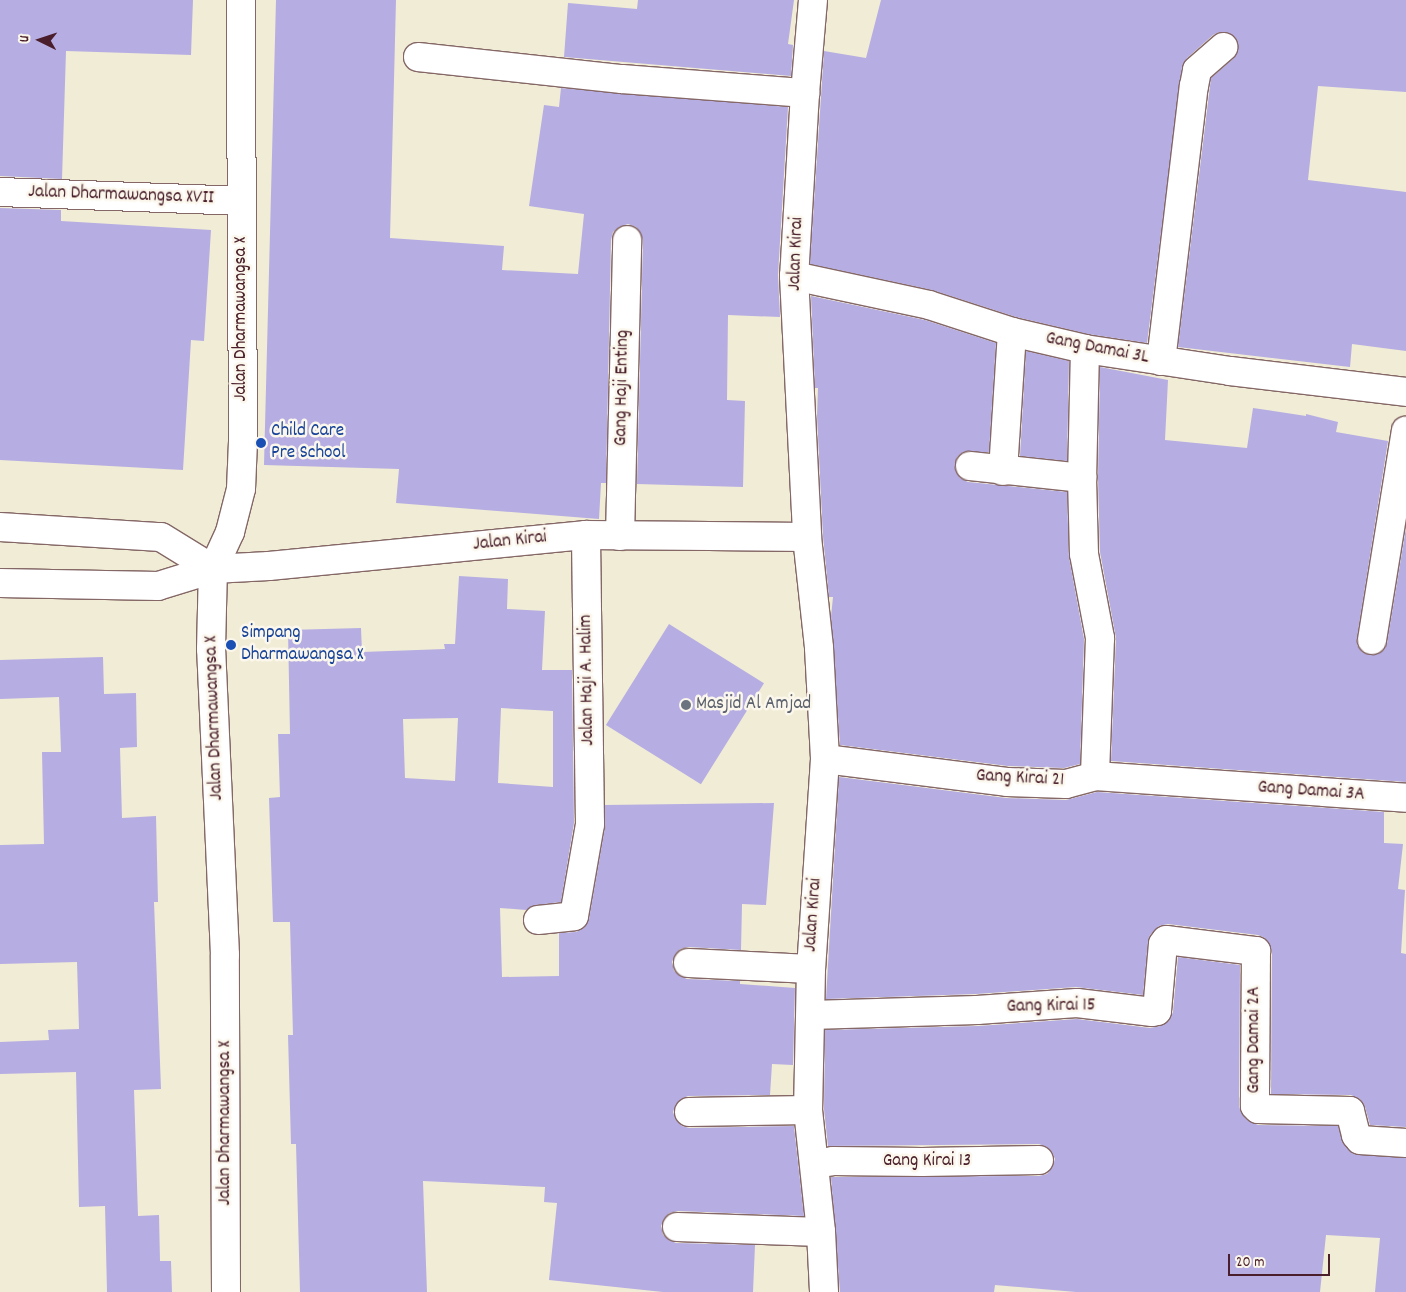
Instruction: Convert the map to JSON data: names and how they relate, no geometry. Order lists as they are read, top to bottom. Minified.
{"streets":{"street":["Jalan Dharmawangsa XVII","Jalan Kirai","Jalan Dharmawangsa X","Gang Damai 3L","Gang Haji Enting","Jalan Haji A. Halim","Gang Kirai 21","Gang Damai 3A","Gang Kirai 15","Gang Damai 2A","Gang Kirai 13"]},"crossings":[["Jalan Dharmawangsa XVII","Jalan Dharmawangsa X"],["Jalan Kirai","Jalan Dharmawangsa X"],["Jalan Kirai","Gang Damai 3L"],["Jalan Kirai","Gang Haji Enting"],["Jalan Kirai","Jalan Haji A. Halim"],["Jalan Kirai","Gang Kirai 21"],["Jalan Kirai","Gang Kirai 15"],["Jalan Kirai","Gang Kirai 13"],["Gang Kirai 21","Gang Damai 3A"],["Gang Kirai 15","Gang Damai 2A"]],"places":["Child Care Pre School","Simpang Dharmawangsa X","Masjid Al Amjad"],"scale_bar":"20 m","north":"left"}
